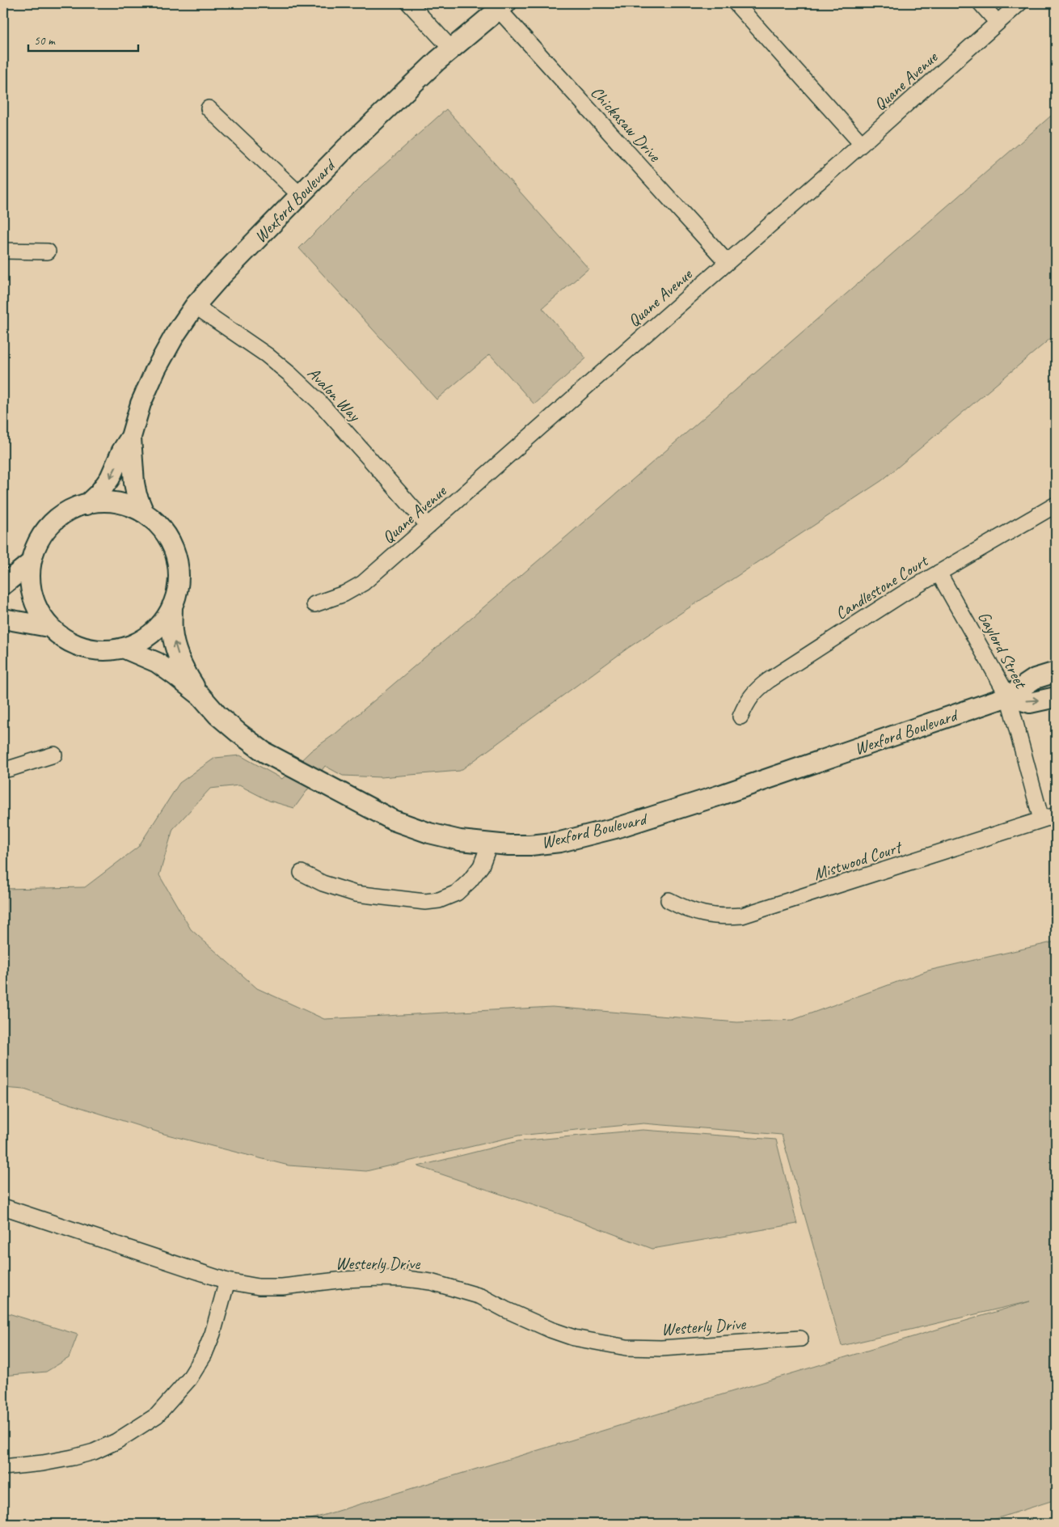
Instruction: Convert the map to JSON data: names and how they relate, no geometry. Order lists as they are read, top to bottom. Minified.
{"streets":{"street":["Quane Avenue","Chickasaw Drive","Wexford Boulevard","Avalon Way","Candlestone Court","Gaylord Street","Mistwood Court","Westerly Drive"]},"crossings":[["Quane Avenue","Chickasaw Drive"],["Quane Avenue","Avalon Way"],["Chickasaw Drive","Wexford Boulevard"],["Wexford Boulevard","Avalon Way"],["Wexford Boulevard","Gaylord Street"],["Candlestone Court","Gaylord Street"],["Gaylord Street","Mistwood Court"]],"scale_bar":"50 m"}
